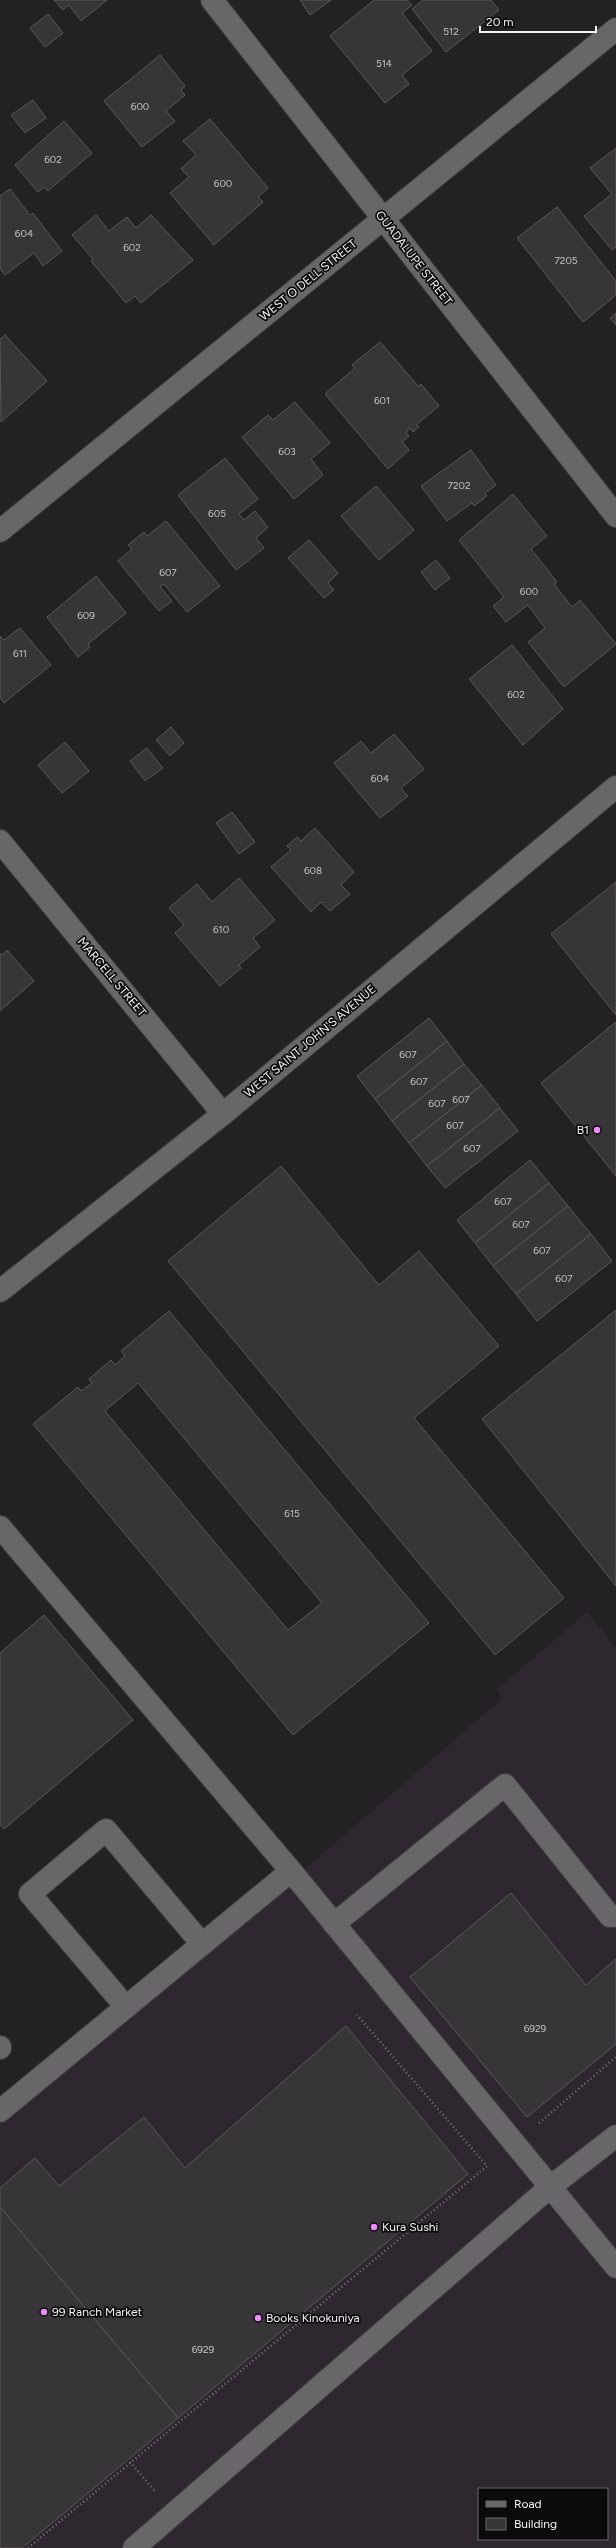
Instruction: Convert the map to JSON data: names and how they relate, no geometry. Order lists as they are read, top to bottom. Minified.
{"streets":{"street":["GUADALUPE STREET","WEST O DELL STREET","MARCELL STREET","WEST SAINT JOHN'S AVENUE"]},"crossings":[["GUADALUPE STREET","WEST O DELL STREET"],["MARCELL STREET","WEST SAINT JOHN'S AVENUE"]],"places":["B1","Kura Sushi","99 Ranch Market","Books Kinokuniya"],"house_numbers":["512","514","600","602","600","604","602","7205","601","603","7202","605","607","600","609","611","602","604","608","610","607","607","607","607","607","607","607","607","607","607","615","6929","6929"],"legend":["Road","Building"],"scale_bar":"20 m"}
